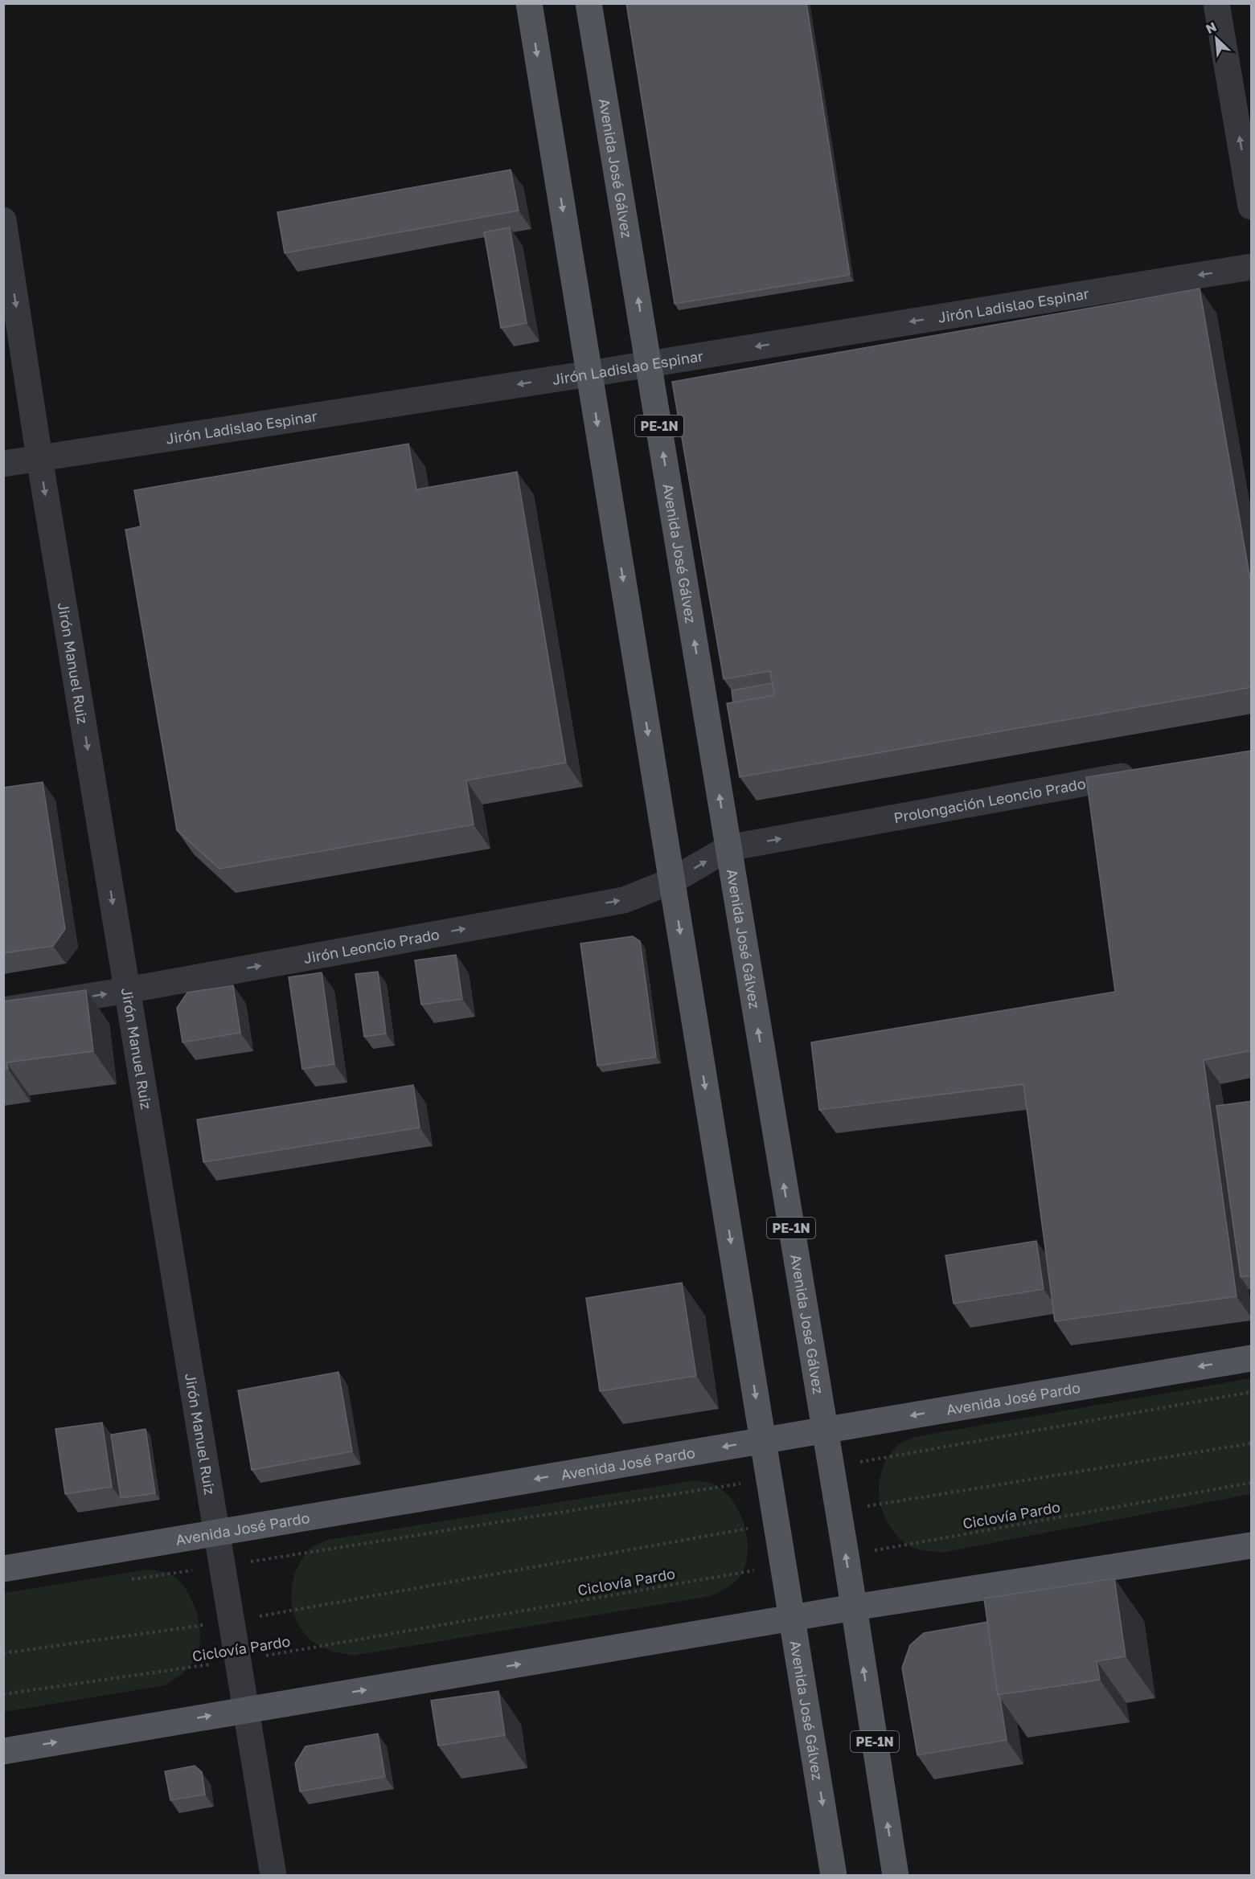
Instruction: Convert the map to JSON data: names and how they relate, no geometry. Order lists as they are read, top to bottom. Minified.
{"streets":{"main road":["Avenida José Gálvez","PE-1N","Avenida José Pardo"],"street":["Jirón Ladislao Espinar","Jirón Manuel Ruiz","Prolongación Leoncio Prado","Jirón Leoncio Prado"],"path":["Ciclovía Pardo"]},"crossings":[["Avenida José Gálvez","Jirón Ladislao Espinar"],["Avenida José Gálvez","Prolongación Leoncio Prado"],["Avenida José Gálvez","Jirón Leoncio Prado"],["Avenida José Gálvez","Avenida José Pardo"],["Avenida José Gálvez","Ciclovía Pardo"],["Jirón Ladislao Espinar","Jirón Manuel Ruiz"],["Jirón Manuel Ruiz","Jirón Leoncio Prado"],["Jirón Manuel Ruiz","Avenida José Pardo"],["Jirón Manuel Ruiz","Ciclovía Pardo"],["Prolongación Leoncio Prado","Jirón Leoncio Prado"]],"one_way":["Jirón Ladislao Espinar","Jirón Manuel Ruiz","Prolongación Leoncio Prado","Jirón Leoncio Prado"],"north":"top left"}
